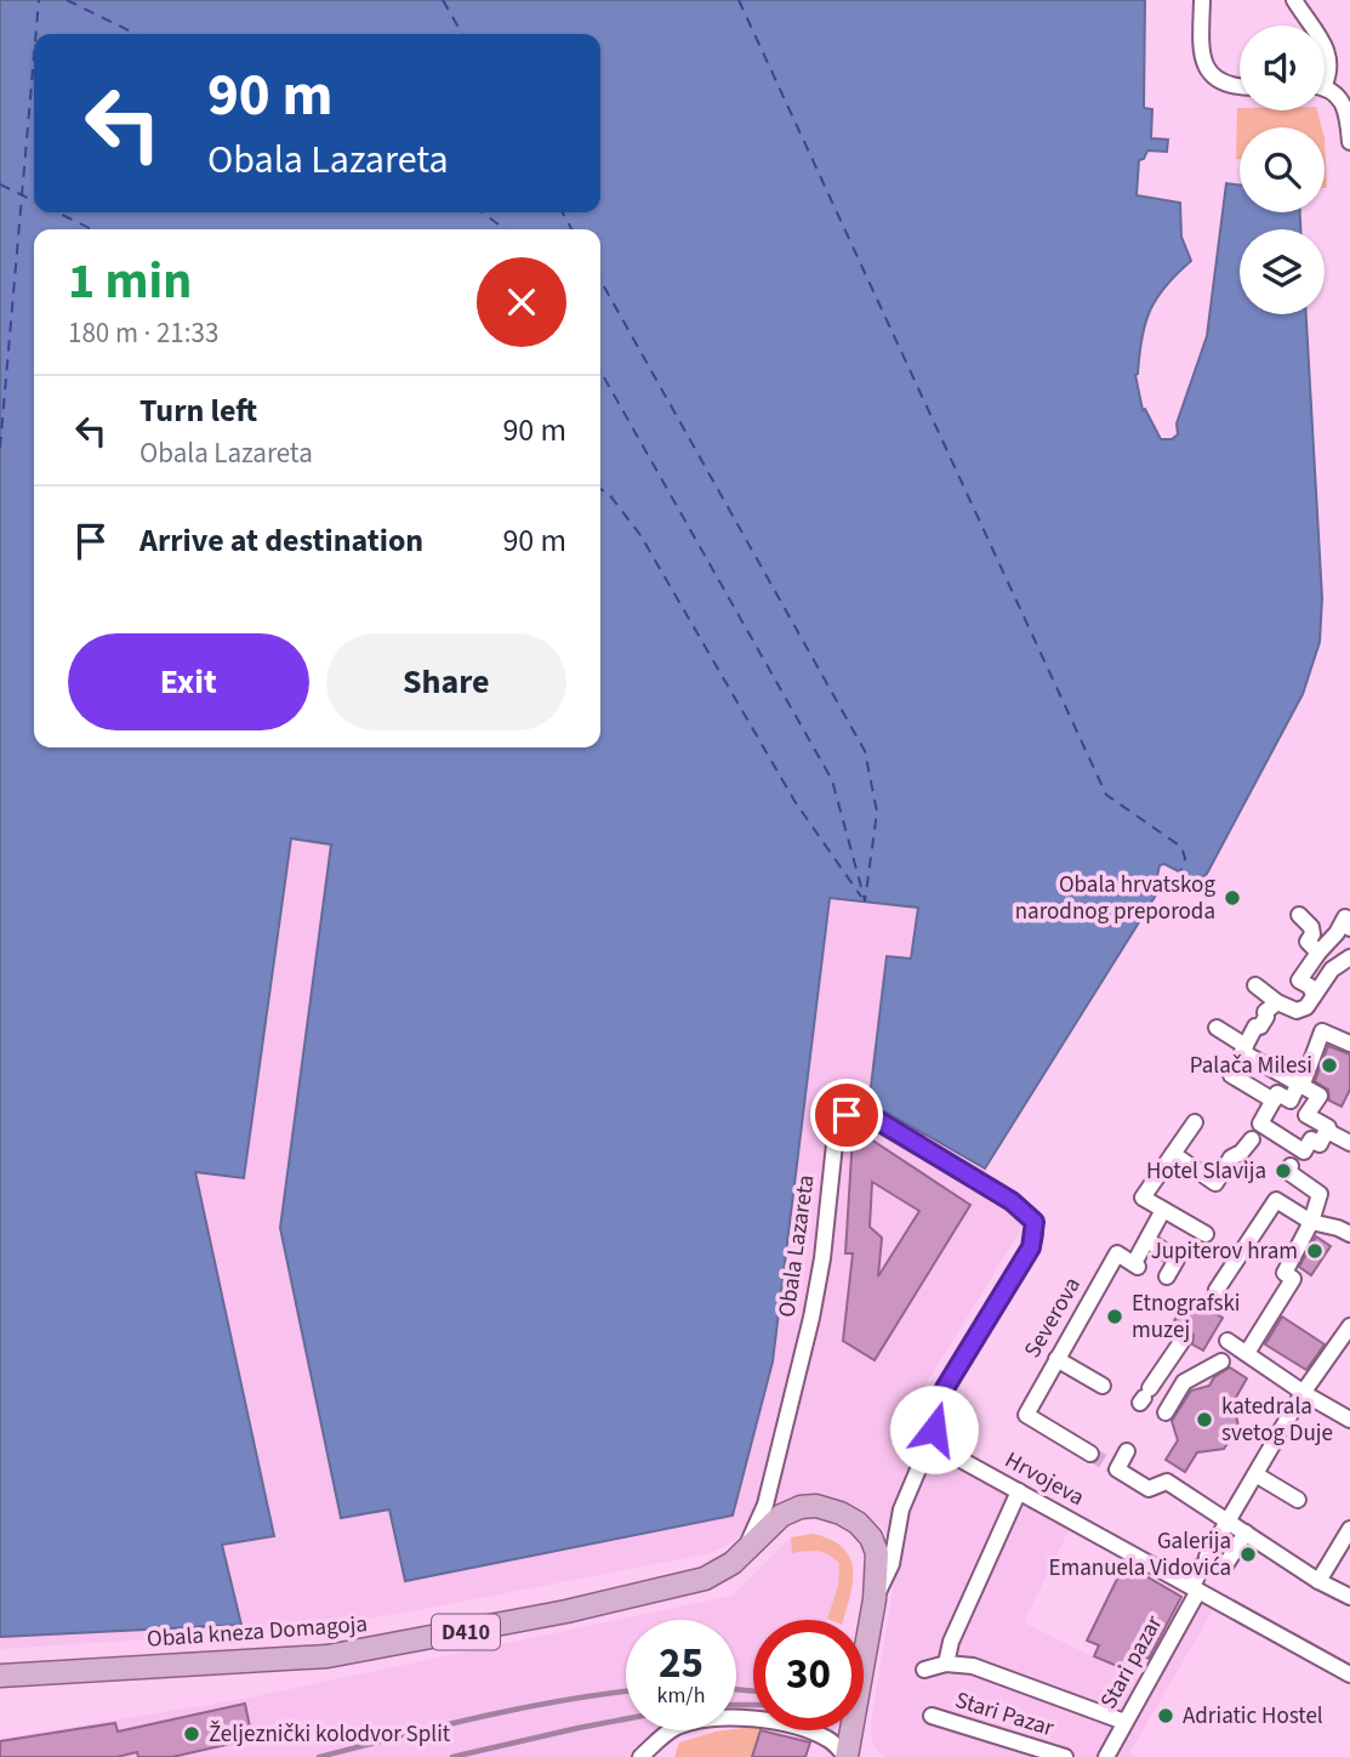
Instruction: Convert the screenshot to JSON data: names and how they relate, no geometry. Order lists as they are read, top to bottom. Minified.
{"streets":{"main road":["Obala kneza Domagoja","D410"],"street":["Obala Lazareta","Severova","Hrvojeva","Stari pazar","Stari Pazar"]},"crossings":[["Obala Lazareta","Obala kneza Domagoja"],["Obala Lazareta","D410"],["Hrvojeva","Stari pazar"],["Obala kneza Domagoja","D410"]],"places":["Obala hrvatskog narodnog preporoda","Palača Milesi","Hotel Slavija","Jupiterov hram","Etnografski muzej","katedrala svetog Duje","Galerija Emanuela Vidovića","Adriatic Hostel","Željeznički kolodvor Split"],"page":{"turn":["90 m","Obala Lazareta"],"heading":["1 min","180 m · 21:33"],"list":[{"name":"Turn left","note":"Obala Lazareta","value":"90 m"},{"name":"Arrive at destination","value":"90 m"}],"buttons":["Exit","Share"],"speed":"25 km/h","limit":"30"}}
